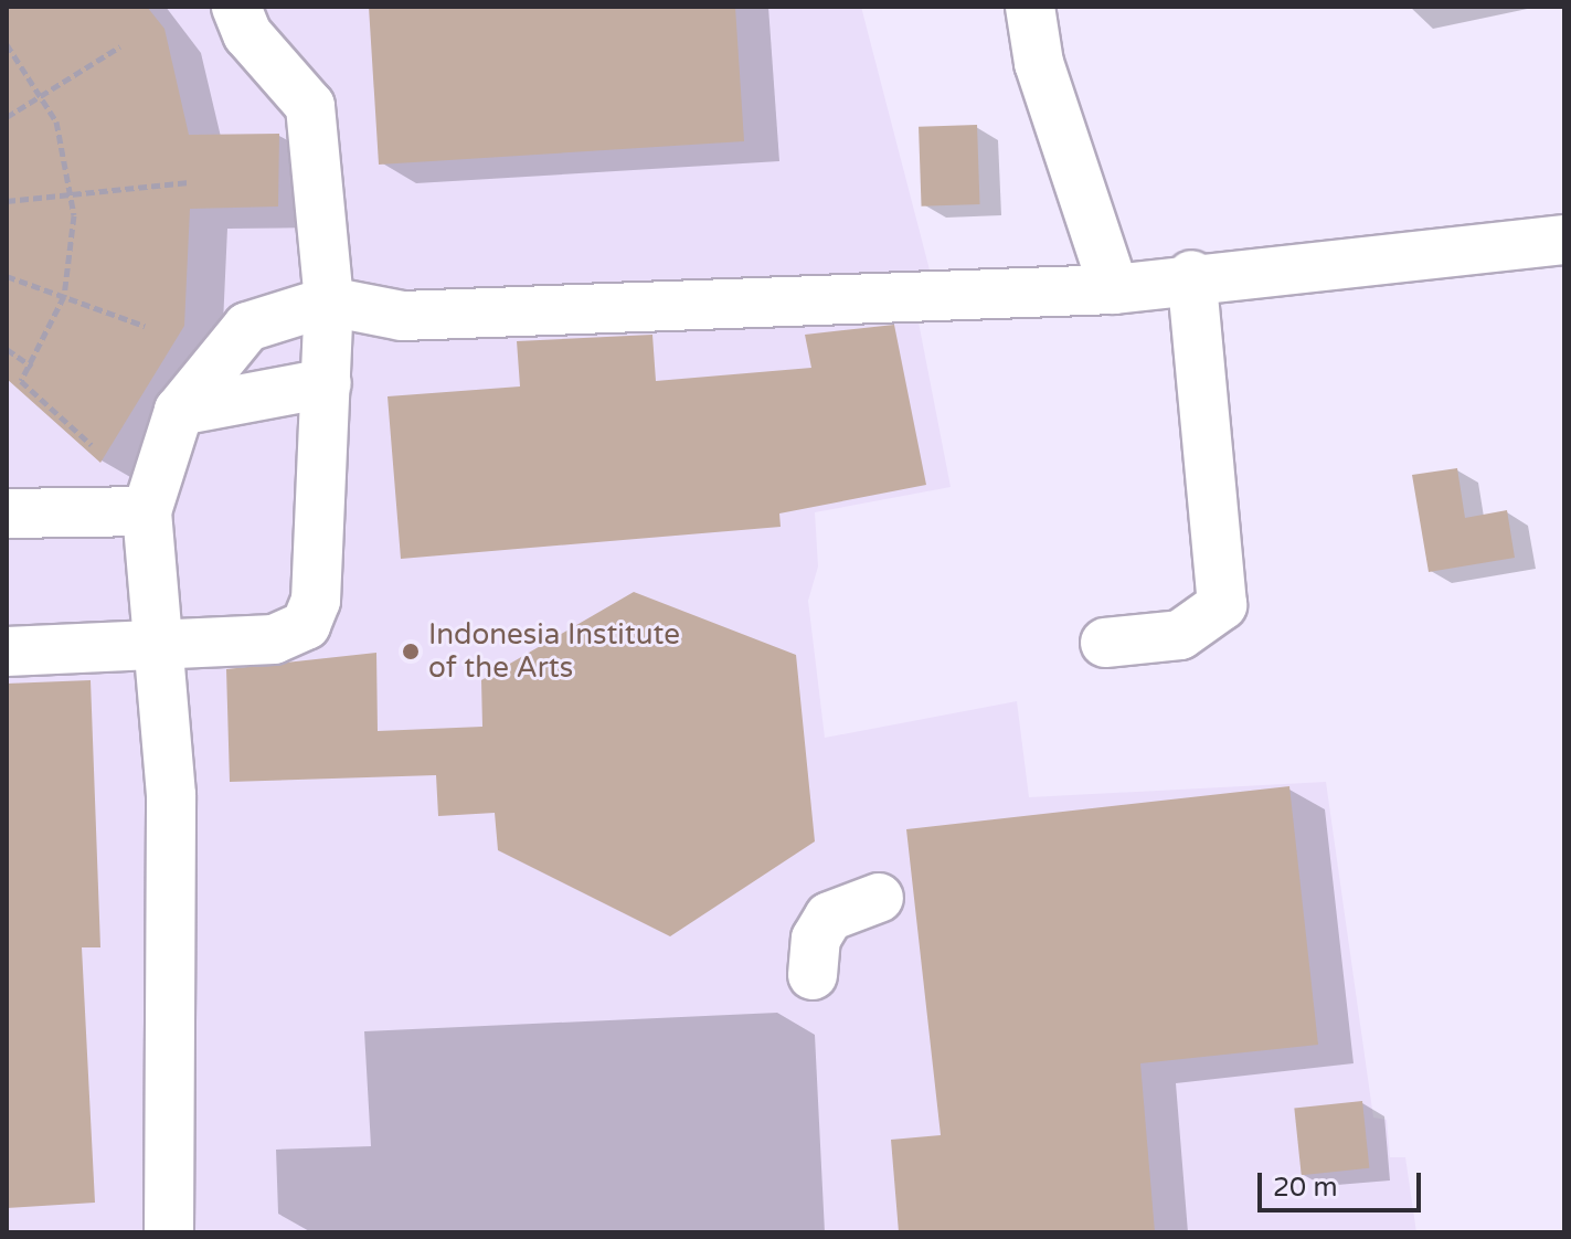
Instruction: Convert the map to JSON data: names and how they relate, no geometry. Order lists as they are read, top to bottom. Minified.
{"places":["Indonesia Institute of the Arts"],"scale_bar":"20 m"}
